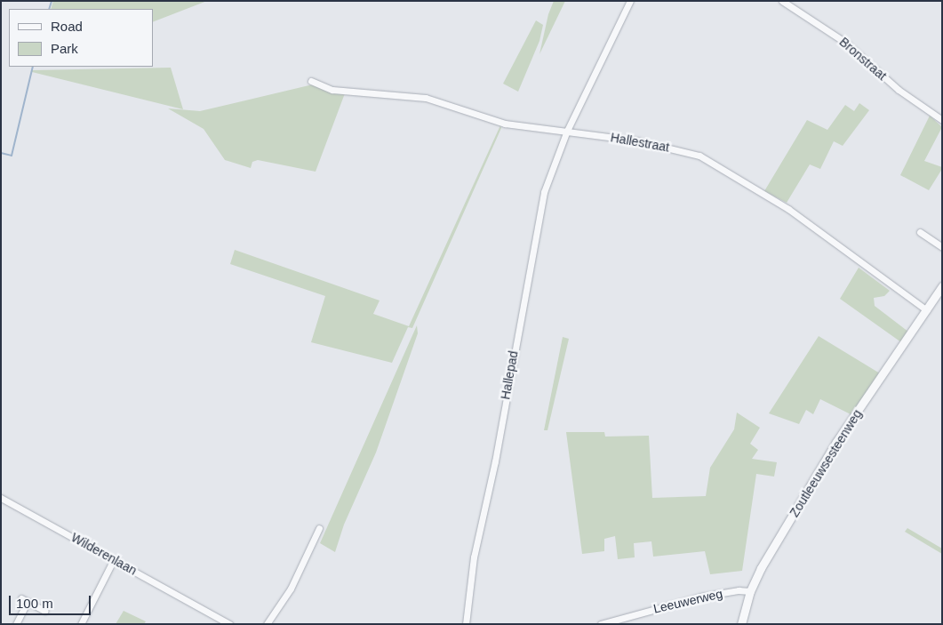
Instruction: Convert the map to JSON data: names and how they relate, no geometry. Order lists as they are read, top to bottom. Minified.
{"streets":{"street":["Bronstraat","Hallestraat","Hallepad","Zoutleeuwsesteenweg","Wilderenlaan","Leeuwerweg"]},"crossings":[["Hallestraat","Hallepad"],["Hallestraat","Zoutleeuwsesteenweg"],["Zoutleeuwsesteenweg","Leeuwerweg"]],"legend":["Road","Park"],"scale_bar":"100 m"}
